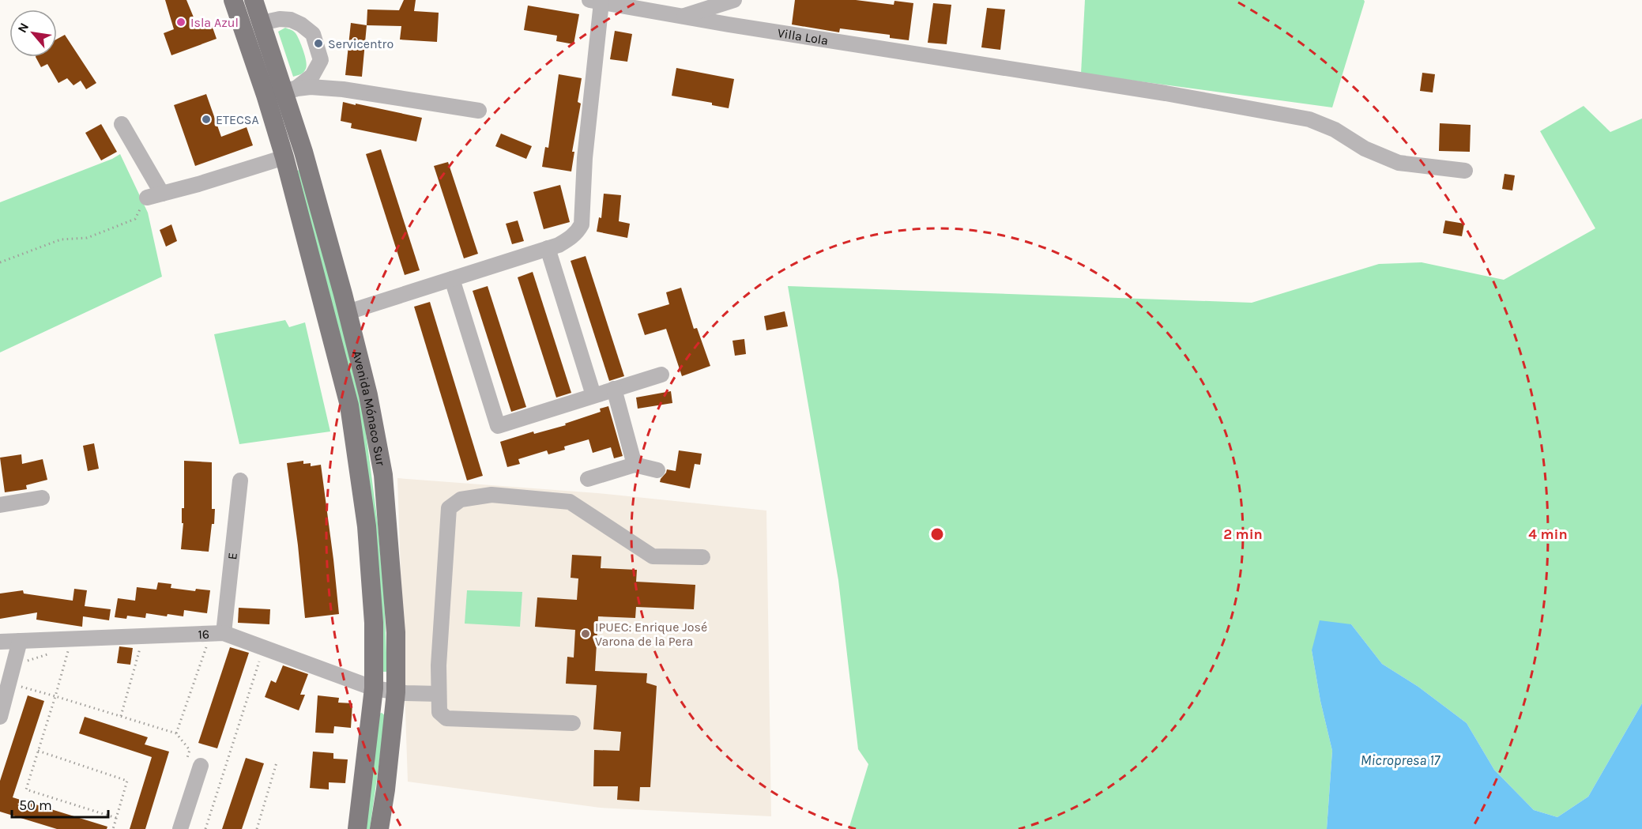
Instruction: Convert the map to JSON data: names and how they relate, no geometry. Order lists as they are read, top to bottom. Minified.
{"streets":{"main road":["Avenida Mónaco Sur"],"street":["Villa Lola","E","16"]},"crossings":[["Avenida Mónaco Sur","16"],["E","16"]],"water":["Micropresa 17"],"places":["Isla Azul","Servicentro","ETECSA","IPUEC: Enrique José Varona de la Pera"],"scale_bar":"50 m","north":"top left","rings":["2 min","4 min"]}
